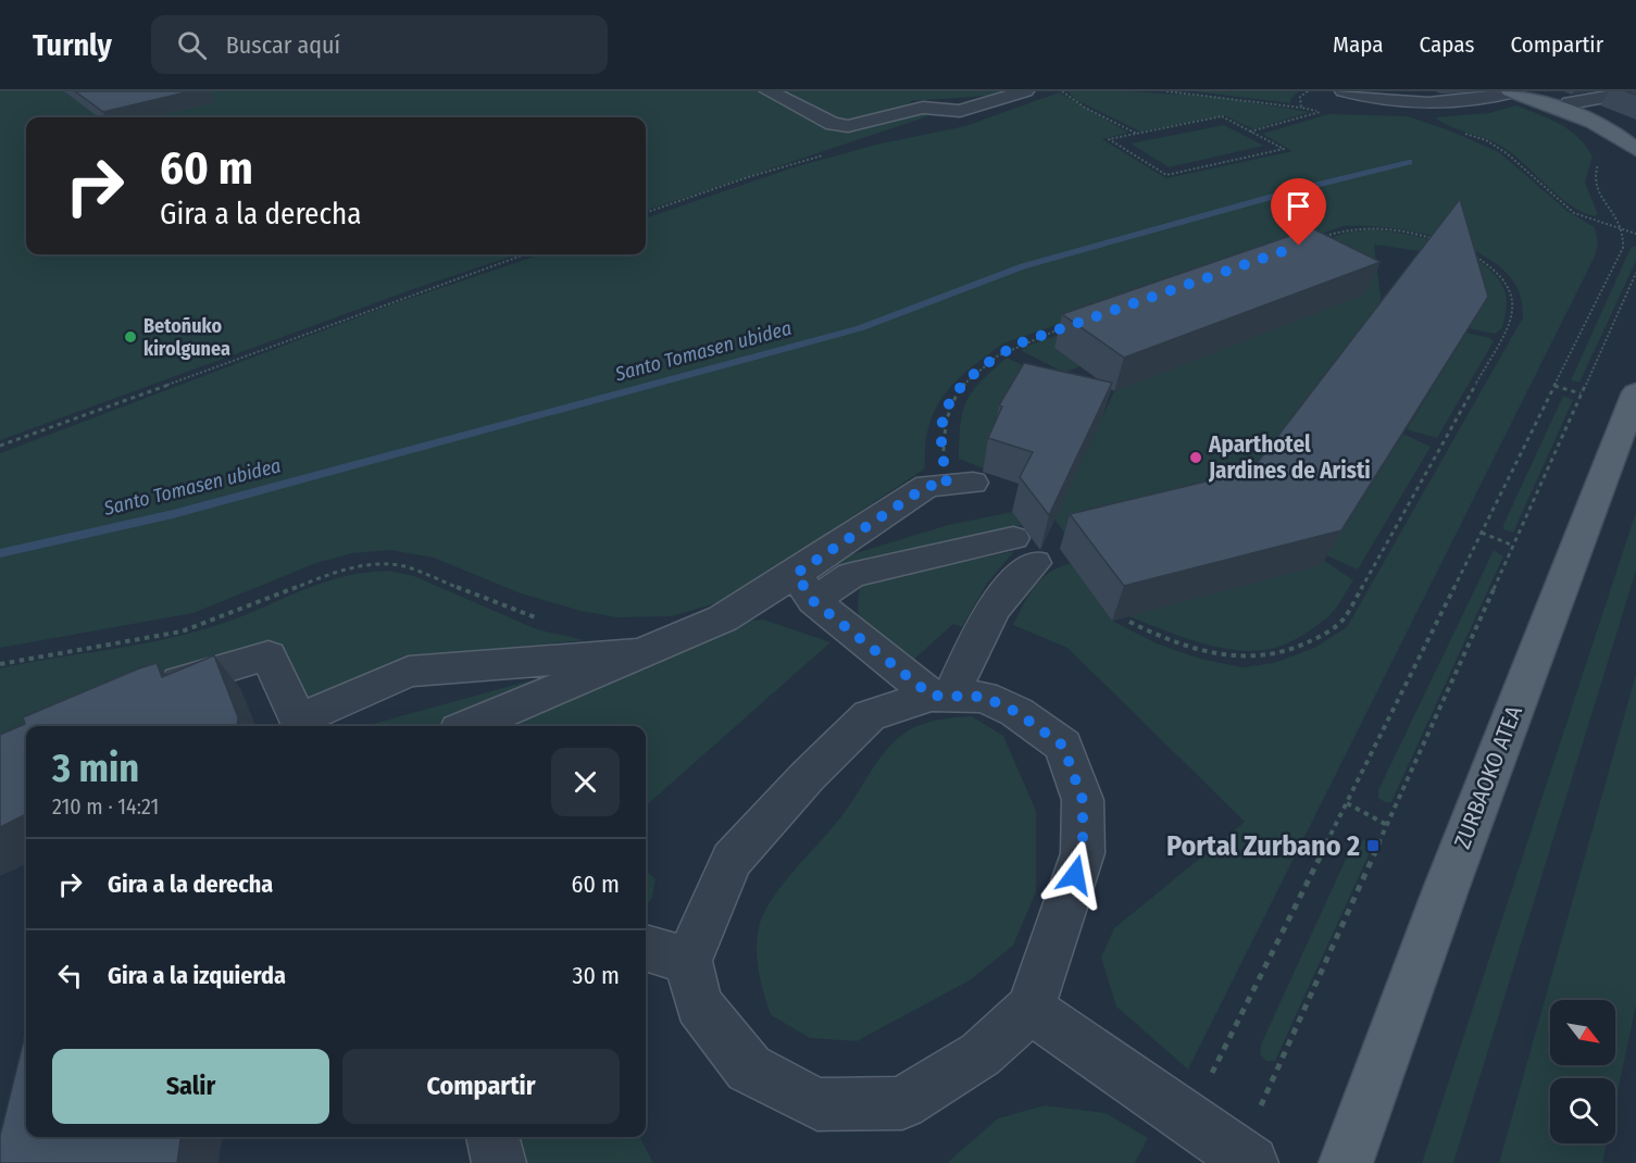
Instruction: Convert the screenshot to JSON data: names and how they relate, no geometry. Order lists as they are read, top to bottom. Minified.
{"streets":{"main road":["ZURBAOKO ATEA"]},"water":["Santo Tomasen ubidea"],"places":{"other":["Betoñuko kirolgunea","Aparthotel Jardines de Aristi"],"transit":["Portal Zurbano 2"]},"north":"bottom right","page":{"header":"Turnly","search":"Buscar aquí","nav":["Mapa","Capas","Compartir"],"turn":["60 m","Gira a la derecha"],"heading":["3 min","210 m · 14:21"],"list":[{"name":"Gira a la derecha","value":"60 m"},{"name":"Gira a la izquierda","value":"30 m"}],"buttons":["Salir","Compartir"]}}
